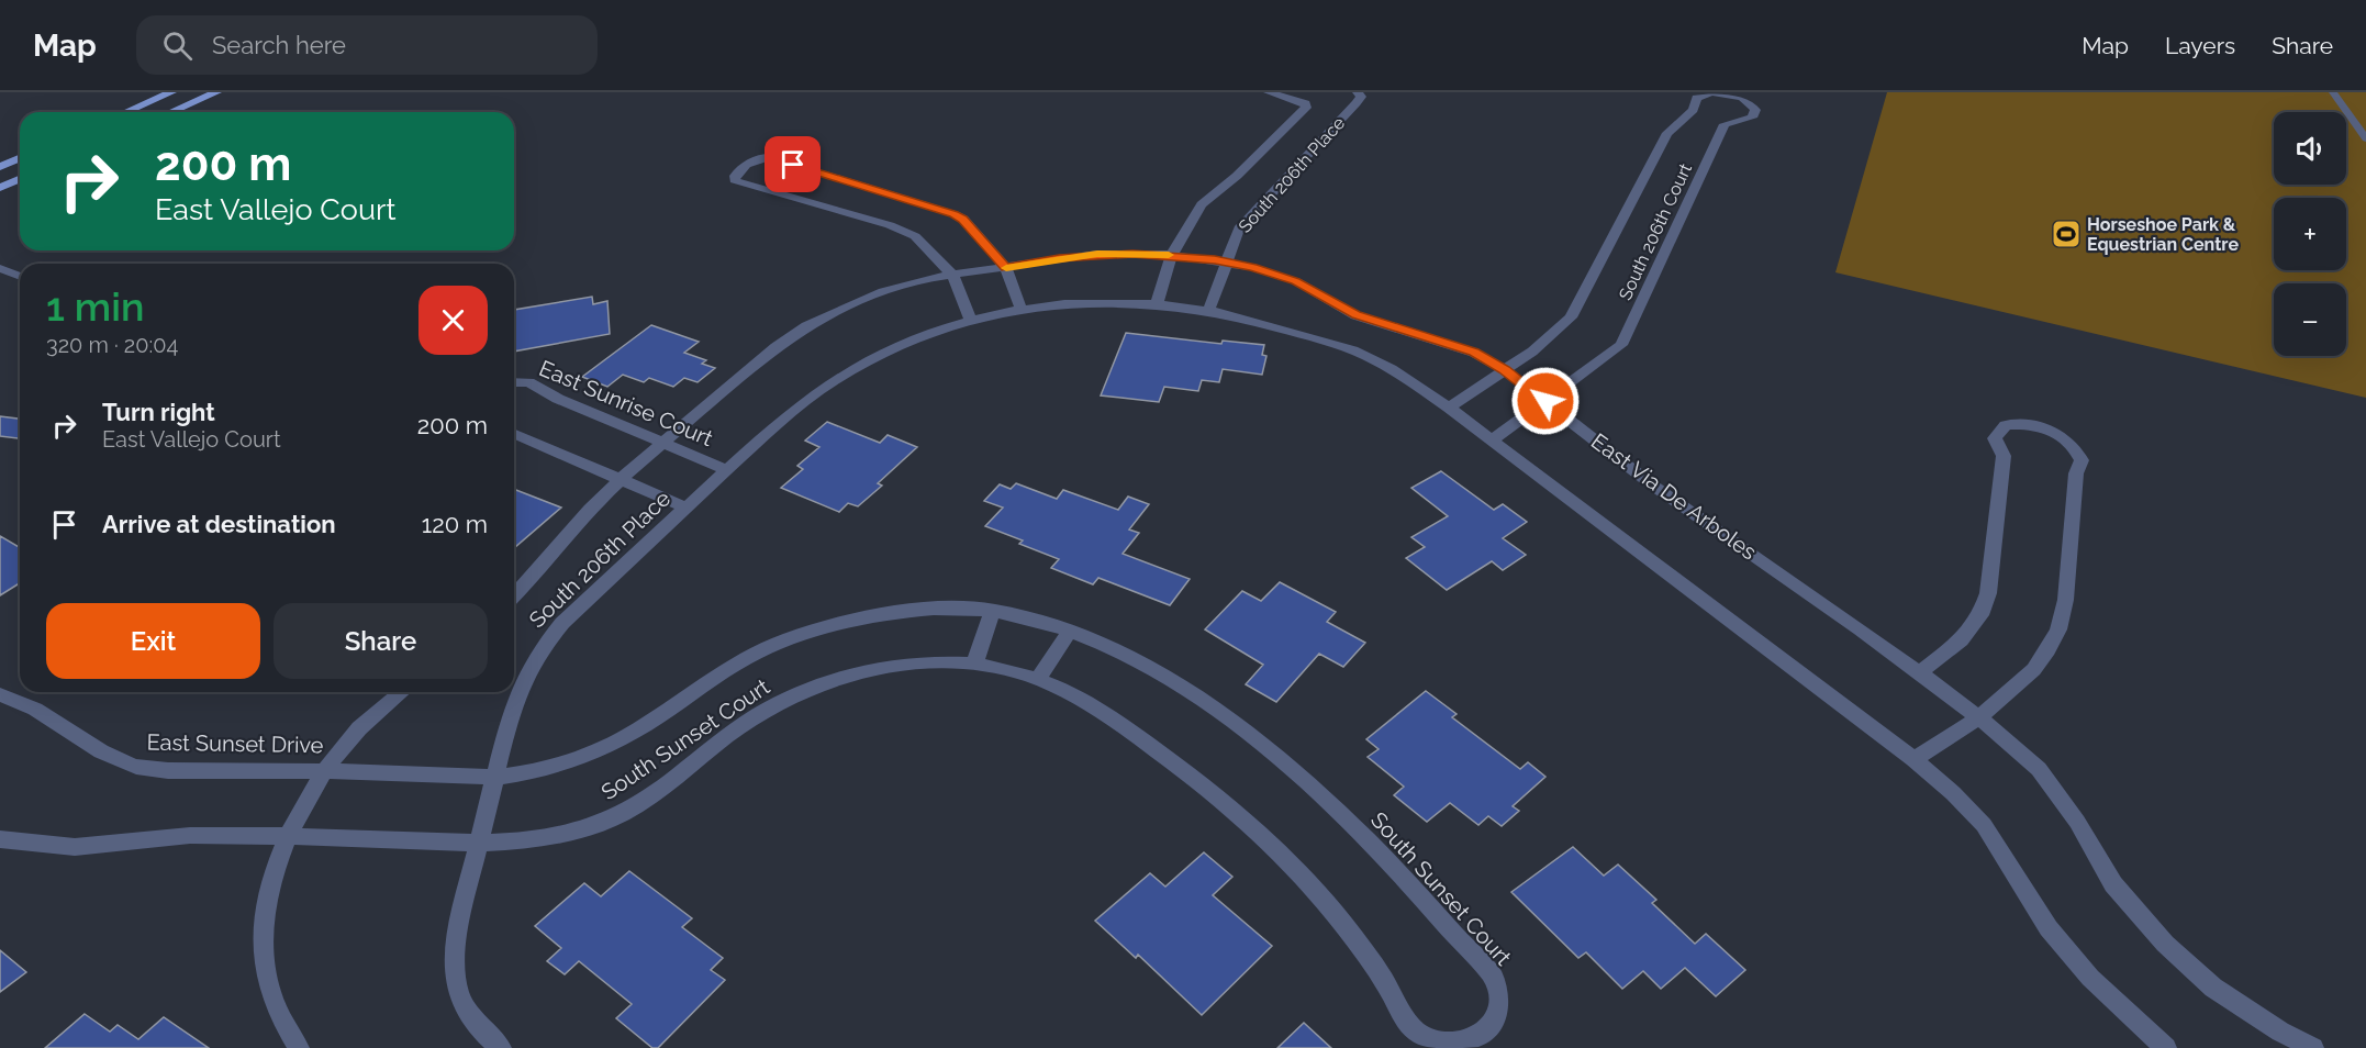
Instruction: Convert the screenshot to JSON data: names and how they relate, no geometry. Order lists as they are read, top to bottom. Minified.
{"streets":{"street":["South 206th Place","South 206th Court","East Sunrise Court","East Via De Arboles","South Sunset Court","East Sunset Drive"]},"crossings":[["South 206th Place","East Sunrise Court"],["South 206th Place","East Via De Arboles"],["South 206th Place","South Sunset Court"],["South 206th Court","East Via De Arboles"],["East Sunrise Court","East Via De Arboles"],["South Sunset Court","East Sunset Drive"]],"places":{"sports":["Horseshoe Park & Equestrian Centre"]},"page":{"header":"Map","search":"Search here","nav":["Map","Layers","Share"],"map_buttons":["+","−"],"turn":["200 m","East Vallejo Court"],"heading":["1 min","320 m · 20:04"],"list":[{"name":"Turn right","note":"East Vallejo Court","value":"200 m"},{"name":"Arrive at destination","value":"120 m"}],"buttons":["Exit","Share"]}}
